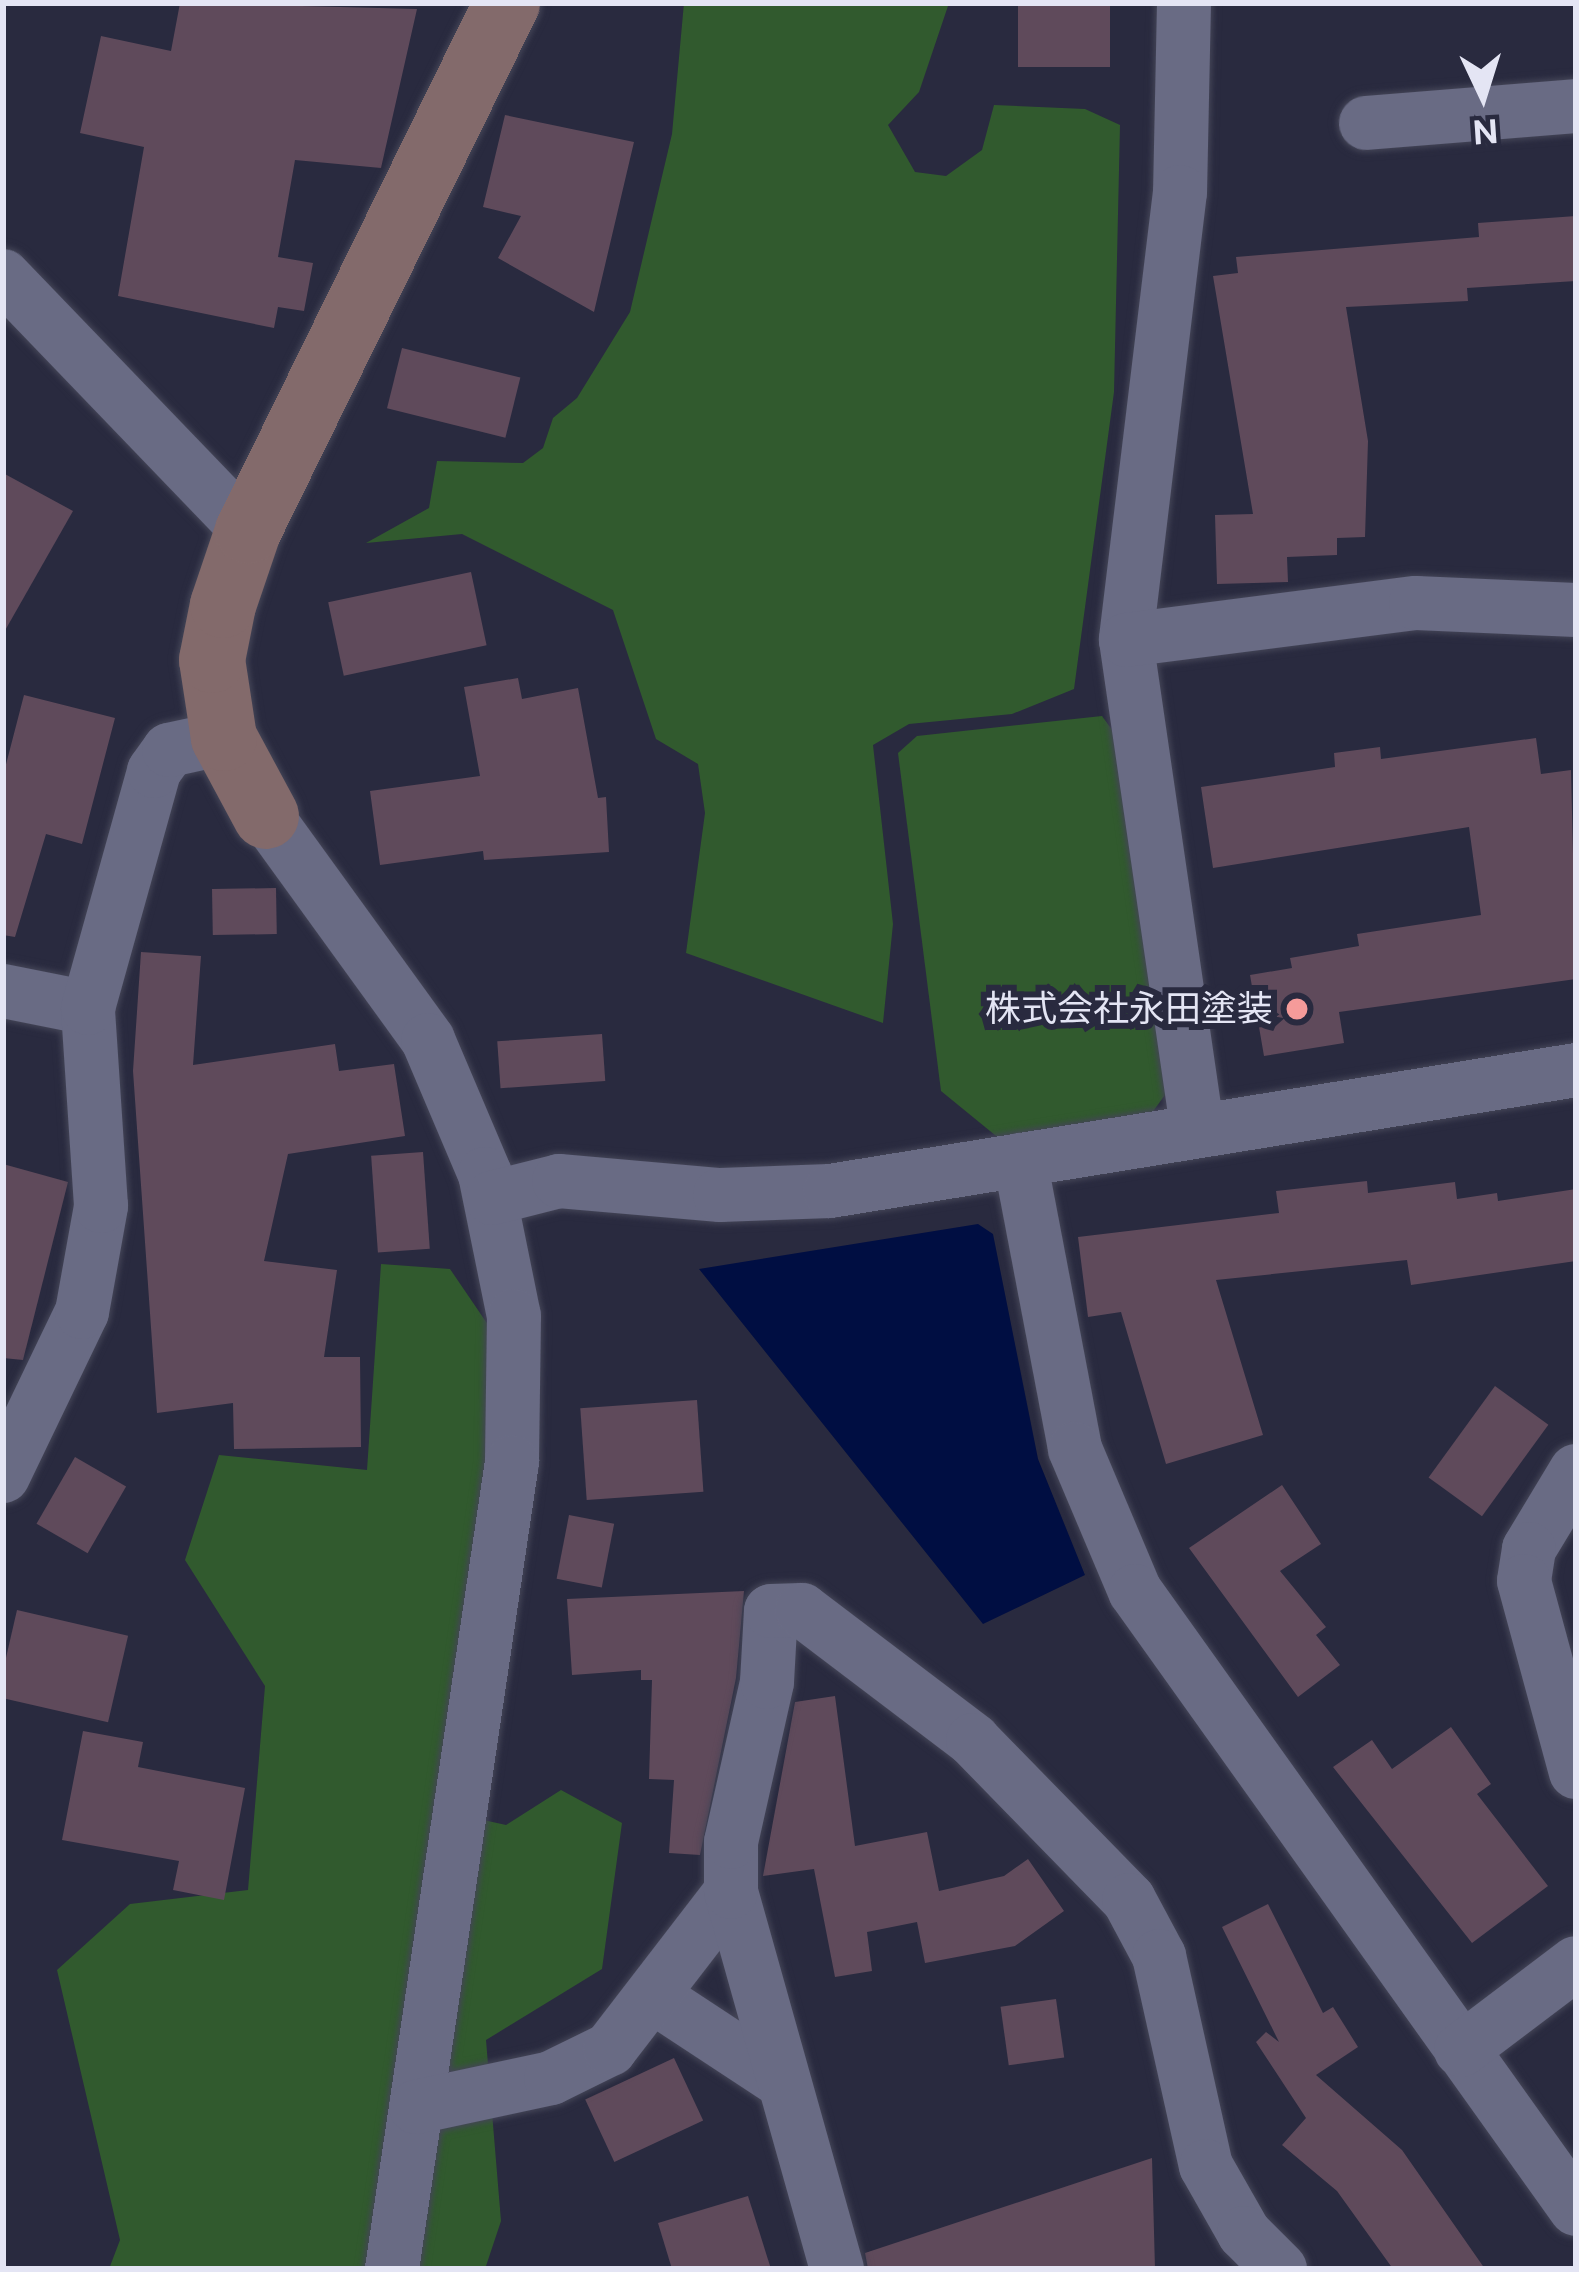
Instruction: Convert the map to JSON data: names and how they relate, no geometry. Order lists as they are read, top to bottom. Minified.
{"places":["株式会社永田塗装"],"north":"bottom"}
